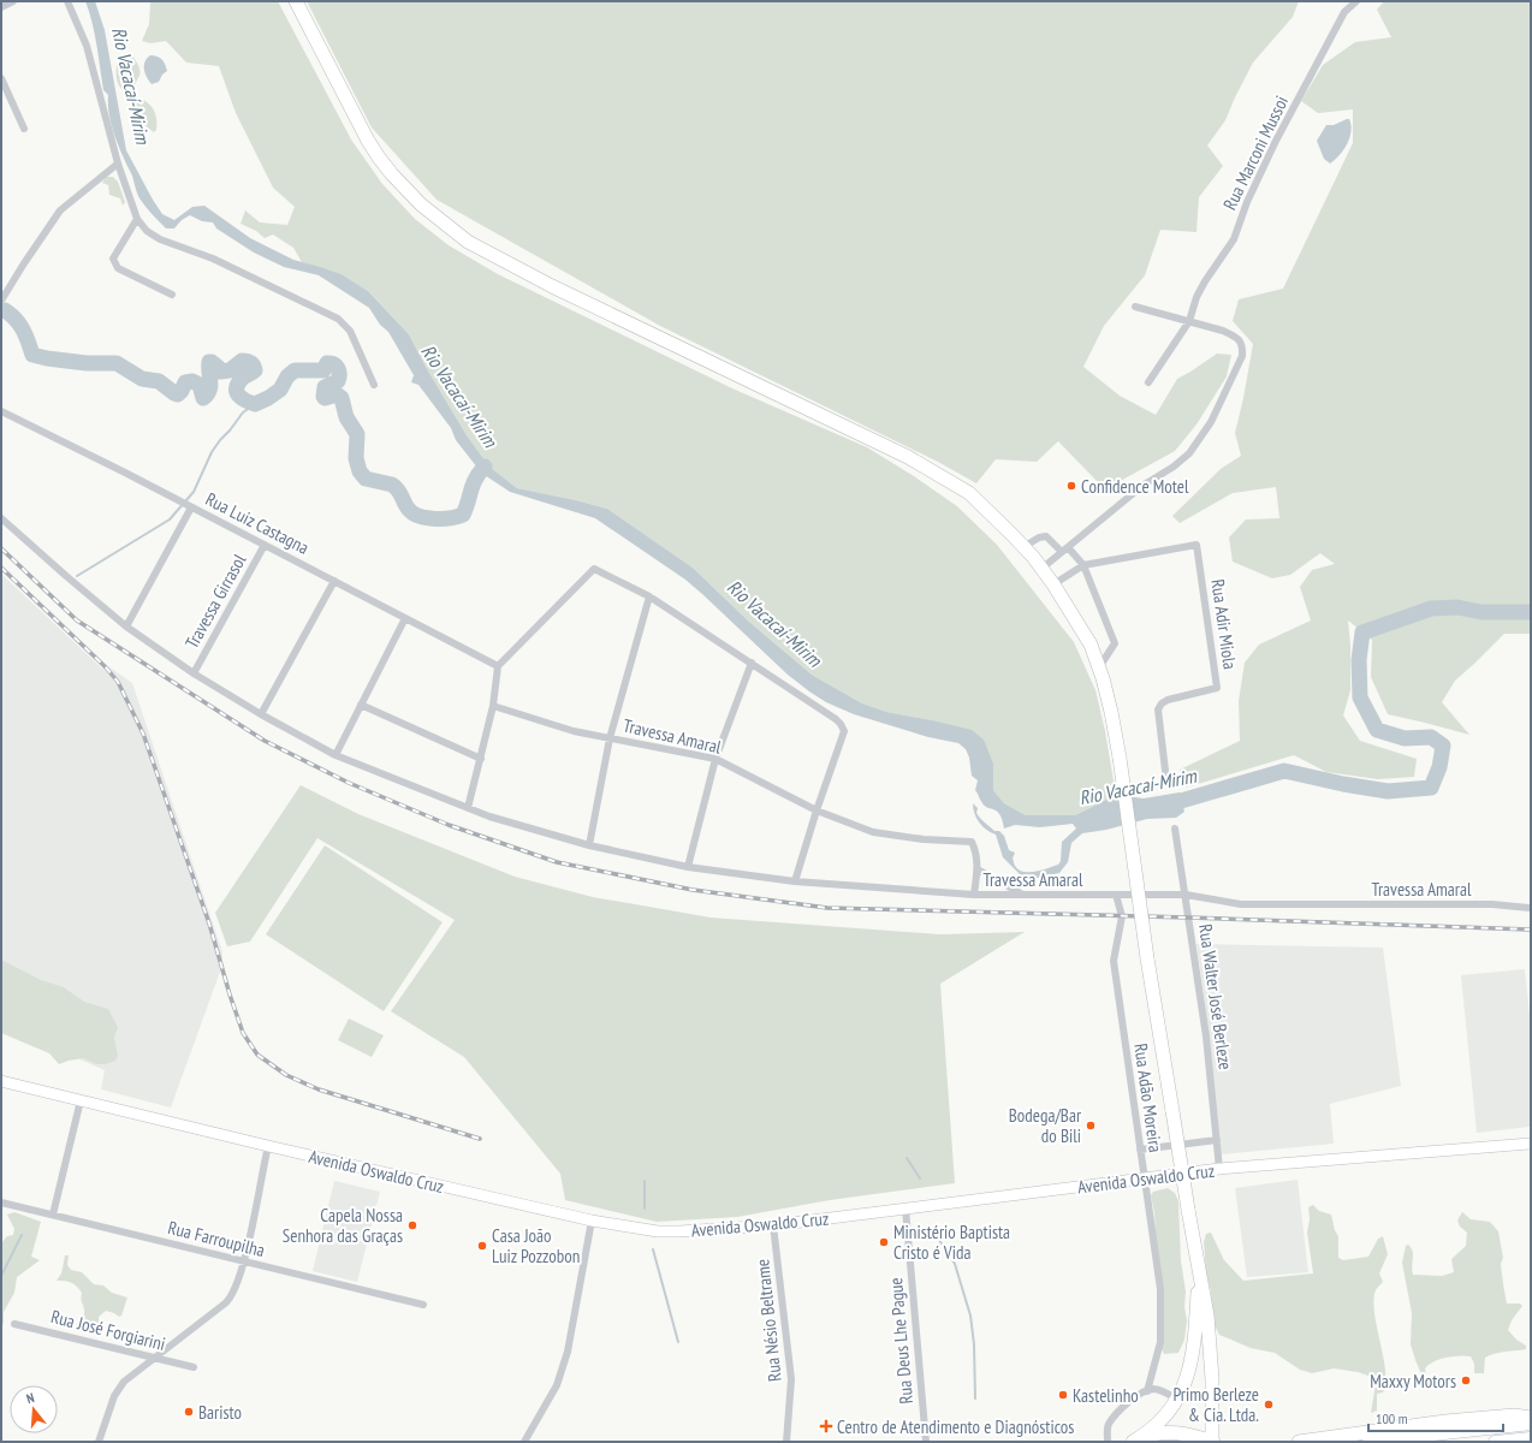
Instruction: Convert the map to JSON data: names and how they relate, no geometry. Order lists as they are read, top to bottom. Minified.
{"streets":{"street":["Rua Marconi Mussoi","Rua Luiz Castagna","Travessa Girrasol","Rua Adir Miola","Travessa Amaral","Rua Walter José Berleze","Rua Adão Moreira","Avenida Oswaldo Cruz","Rua Farroupilha","Rua Nésio Beltrame","Rua José Forgiarini","Rua Deus Lhe Pague"]},"crossings":[["Rua Luiz Castagna","Travessa Girrasol"],["Travessa Amaral","Rua Walter José Berleze"],["Travessa Amaral","Rua Adão Moreira"],["Rua Walter José Berleze","Avenida Oswaldo Cruz"],["Rua Adão Moreira","Avenida Oswaldo Cruz"],["Avenida Oswaldo Cruz","Rua Nésio Beltrame"],["Avenida Oswaldo Cruz","Rua Deus Lhe Pague"]],"water":["Rio Vacacaí-Mirim"],"places":{"other":["Confidence Motel","Bodega/Bar do Bili","Capela Nossa Senhora das Graças","Ministério Baptista Cristo é Vida","Casa João Luiz Pozzobon","Maxxy Motors","Kastelinho","Primo Berleze & Cia. Ltda.","Baristo"],"health":["Centro de Atendimento e Diagnósticos"]},"scale_bar":"100 m","north":"top"}
